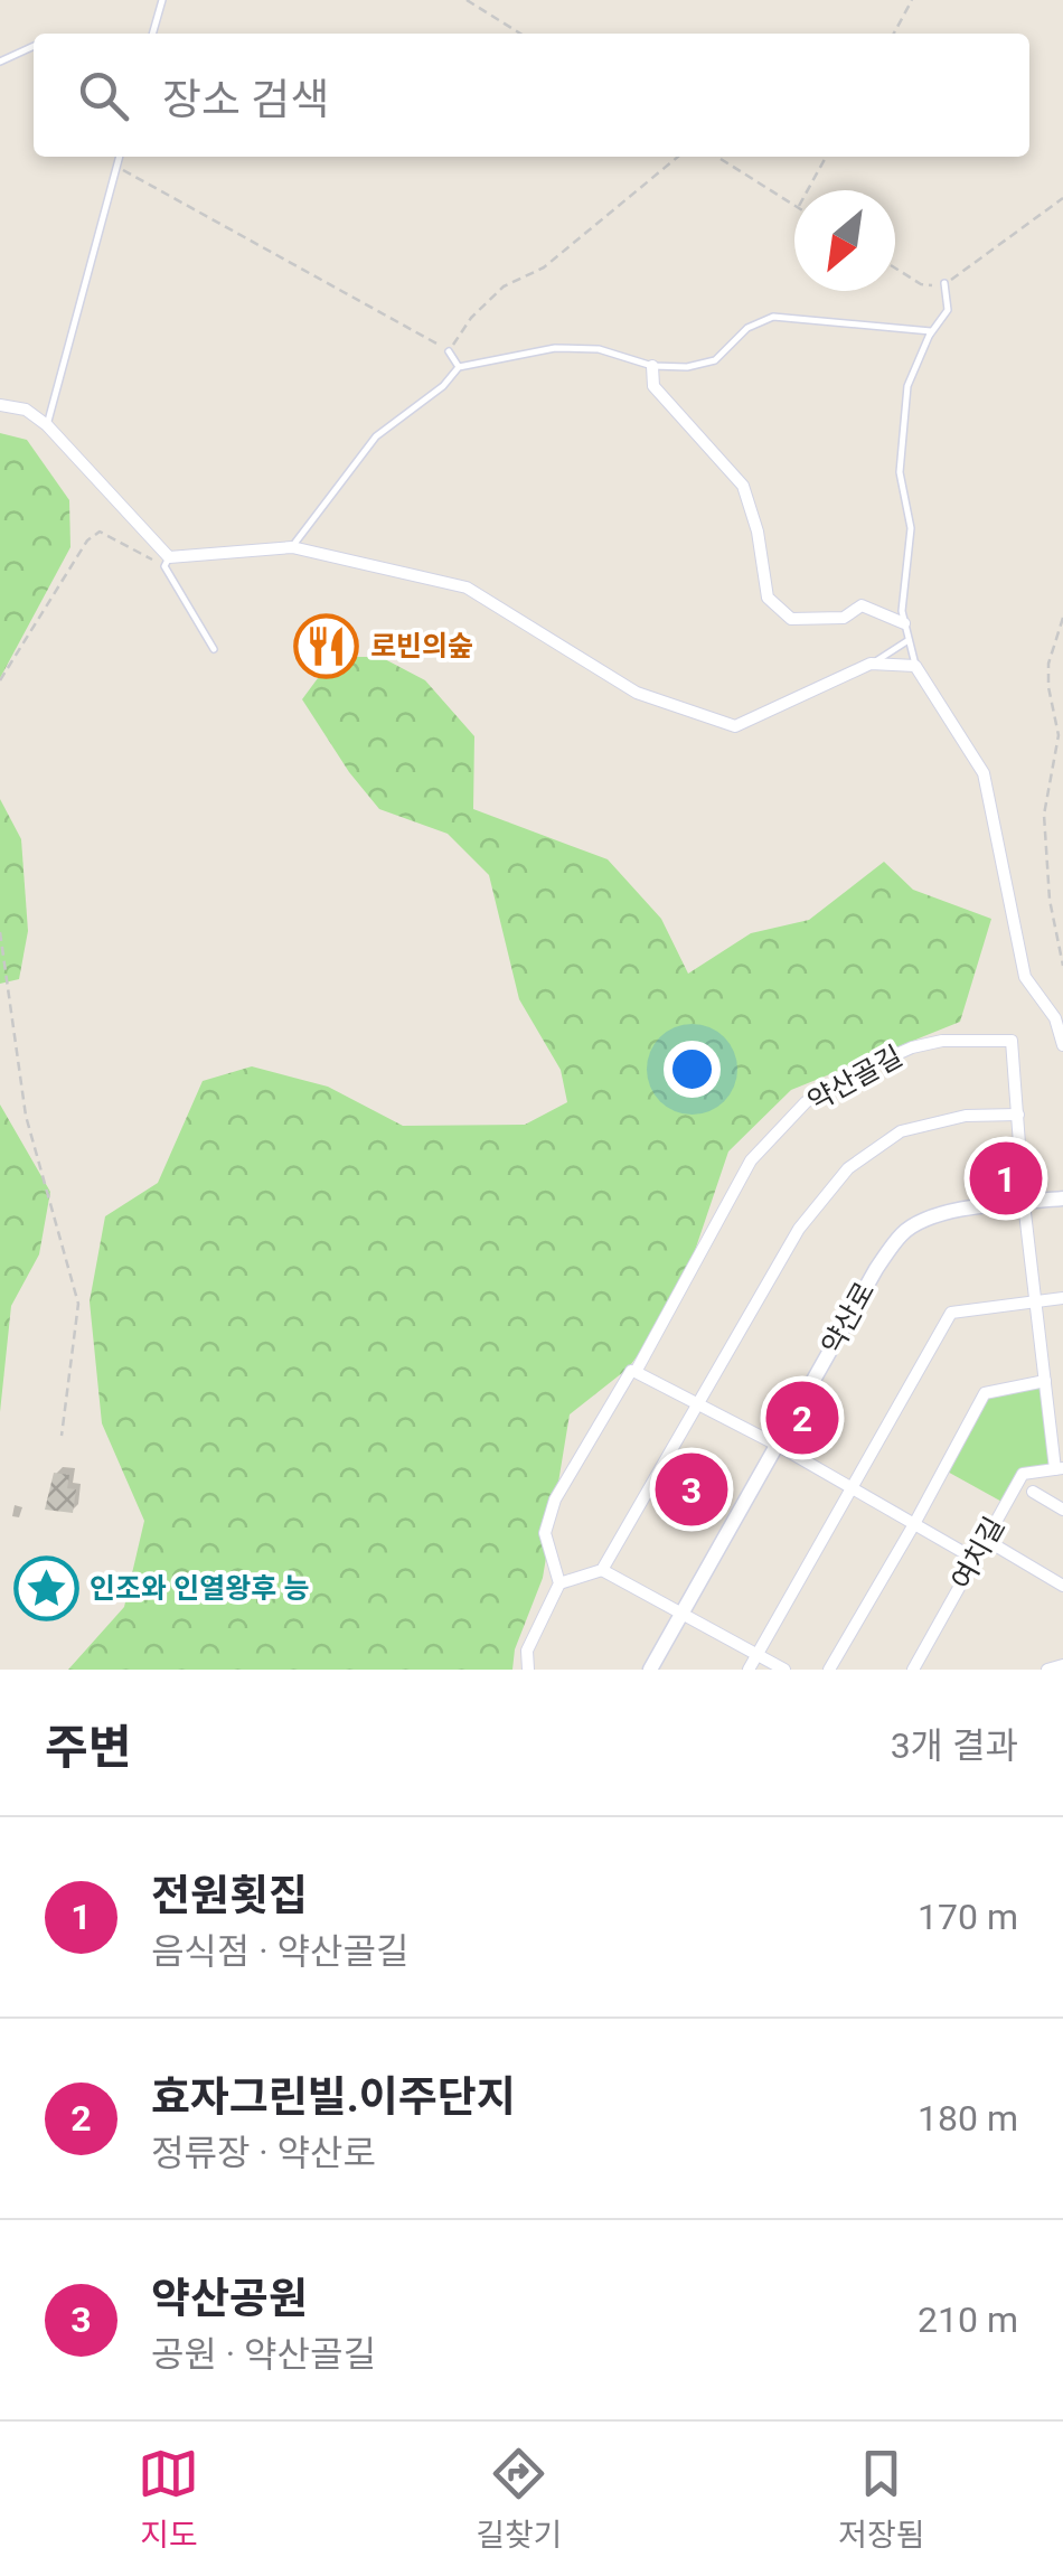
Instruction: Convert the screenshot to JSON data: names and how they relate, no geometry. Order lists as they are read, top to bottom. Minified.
{"streets":{"street":["약산골길","약산로","여치길"]},"crossings":[["약산골길","약산로"],["약산골길","여치길"]],"places":{"restaurant":["로빈의숲"],"place":["인조와 인열왕후 능"]},"north":"bottom left","page":{"search":"장소 검색","pins":["1","2","3"],"heading":["주변","3개 결과"],"list":[{"mark":"1","name":"전원횟집","note":"음식점 · 약산골길","value":"170 m"},{"mark":"2","name":"효자그린빌.이주단지","note":"정류장 · 약산로","value":"180 m"},{"mark":"3","name":"약산공원","note":"공원 · 약산골길","value":"210 m"}],"nav":["지도","길찾기","저장됨"]}}
